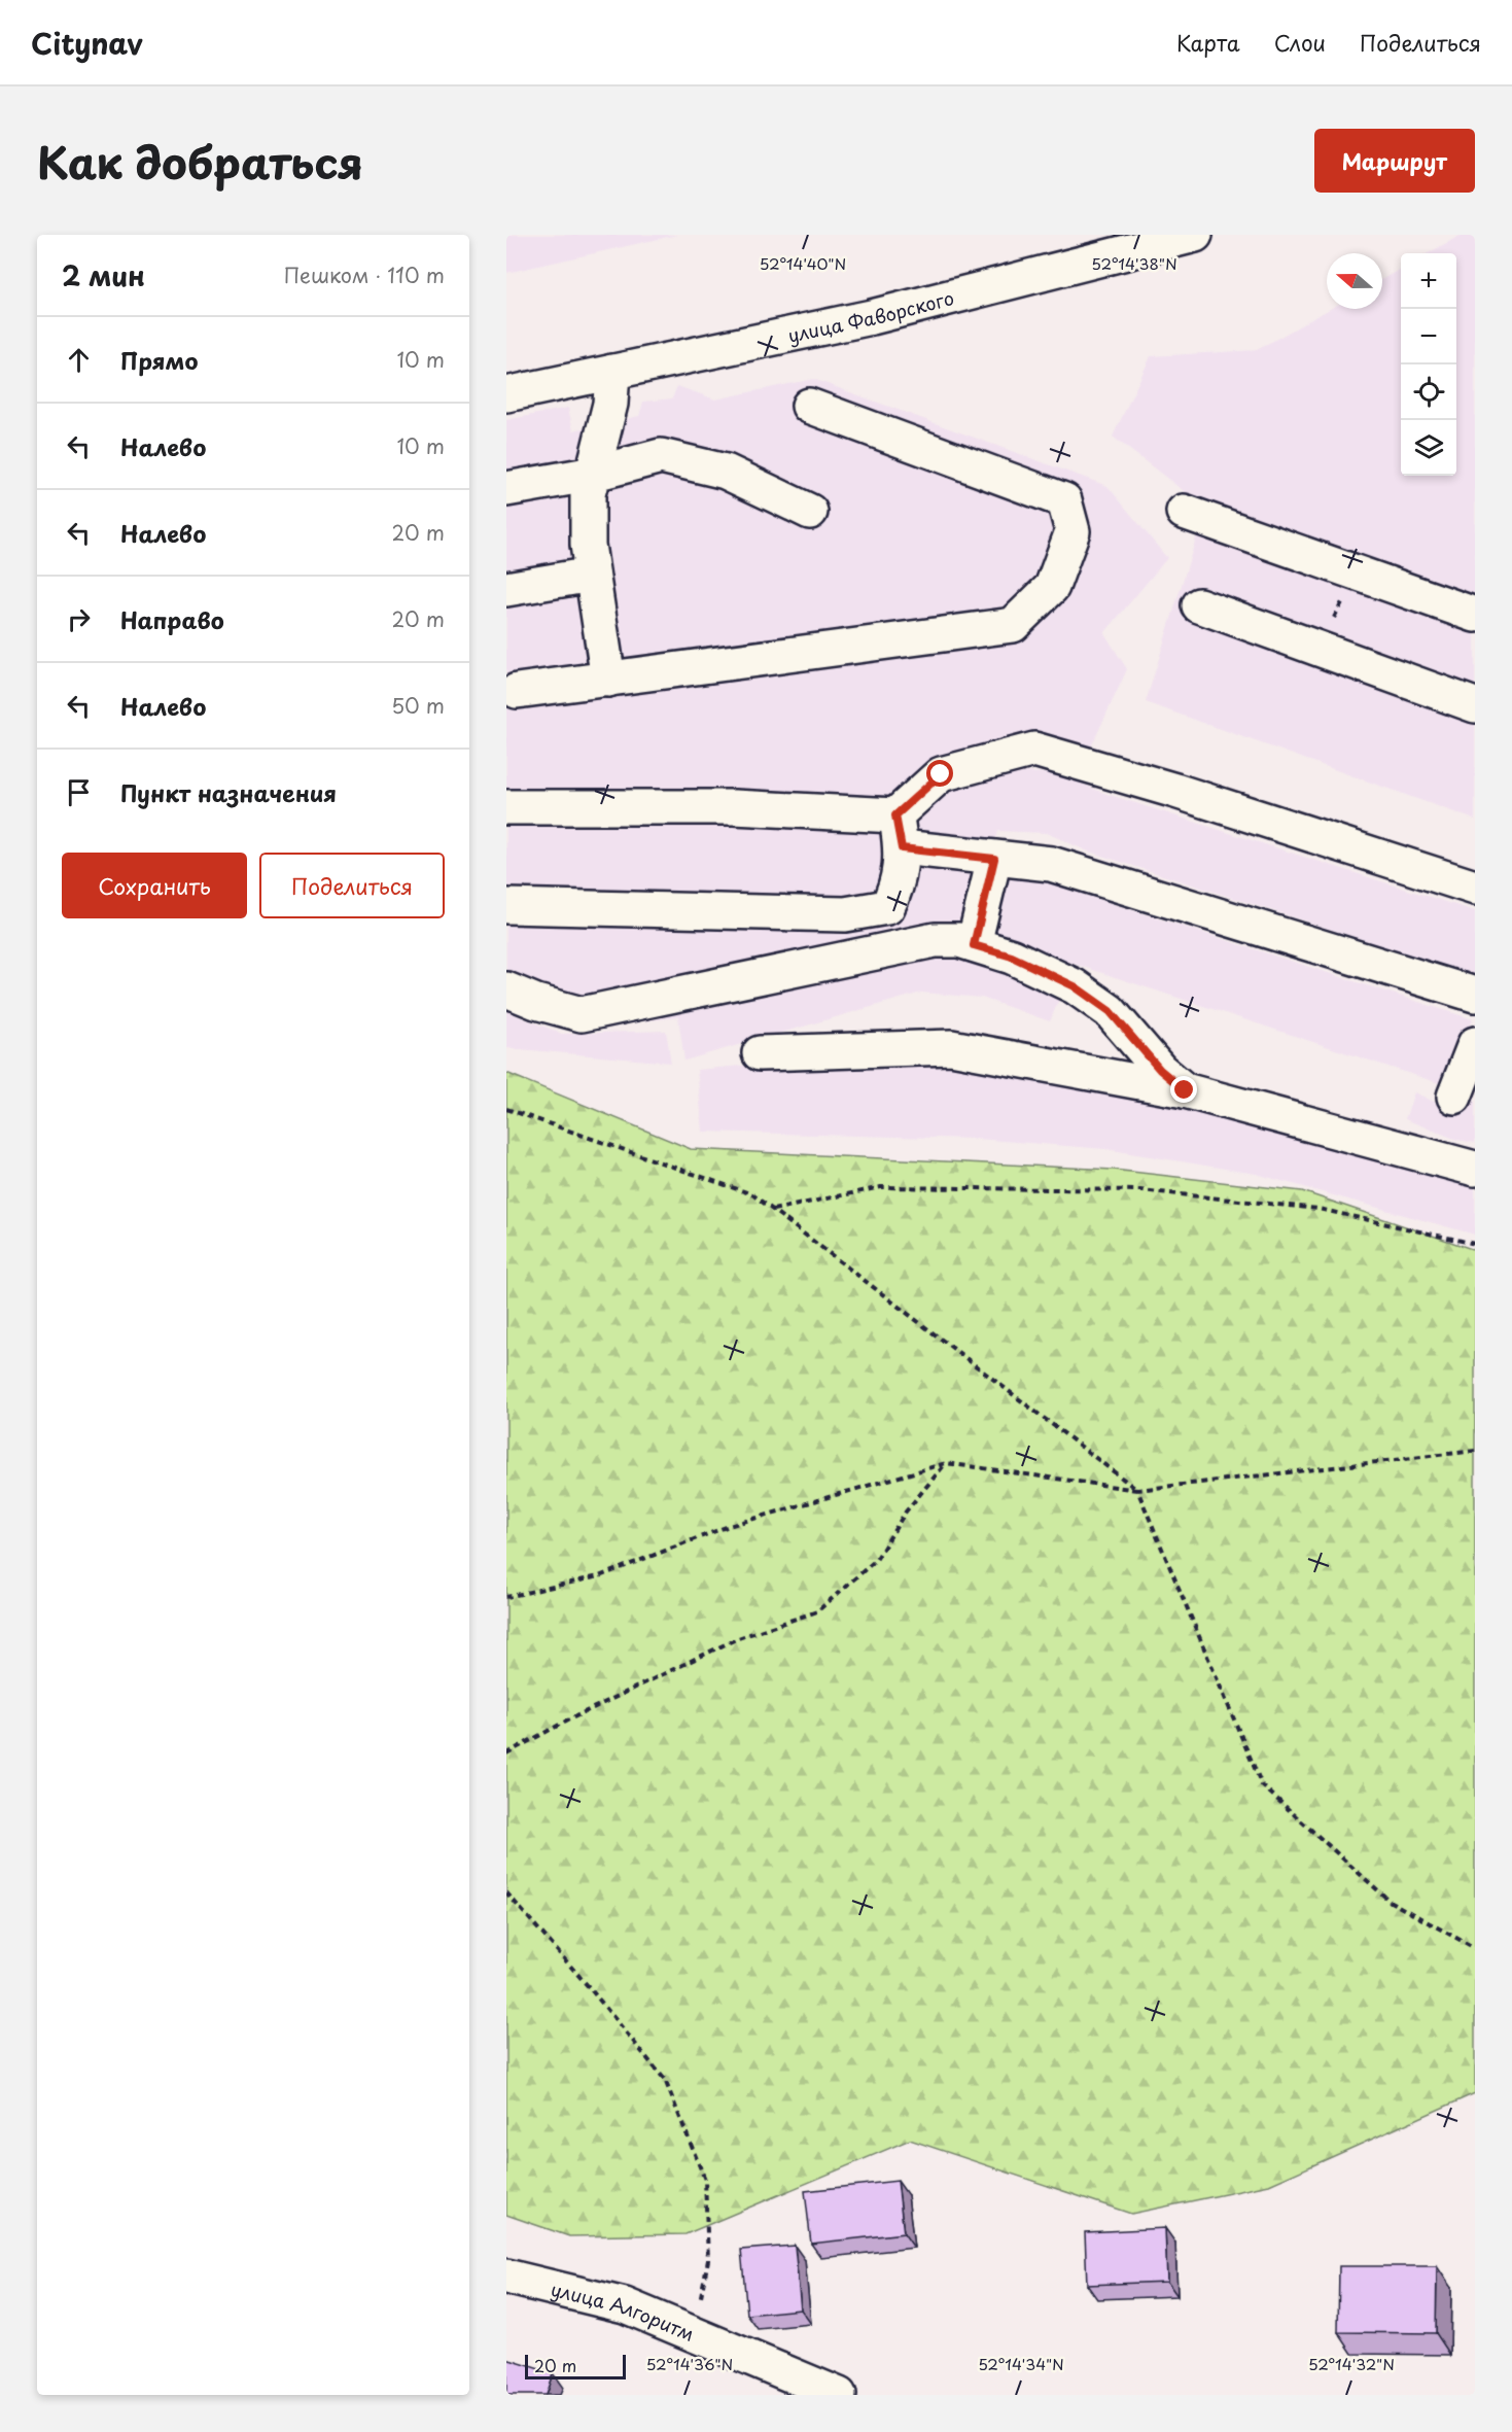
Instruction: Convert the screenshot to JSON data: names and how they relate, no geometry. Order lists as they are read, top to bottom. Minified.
{"streets":{"street":["улица Фаворского","улица Алгоритм"]},"scale_bar":"20 m","north":"left","page":{"header":"Citynav","nav":["Карта","Слои","Поделиться"],"title":"Как добраться","buttons":["Маршрут",["Сохранить","Поделиться"]],"heading":["2 мин","Пешком · 110 m"],"map_buttons":["+","−"],"list":[["Прямо","10 m"],["Налево","10 m"],["Налево","20 m"],["Направо","20 m"],["Налево","50 m"],"Пункт назначения"],"scale":"20 m"},"coordinates":["52°14'40\"N","52°14'38\"N","52°14'36\"N","52°14'34\"N","52°14'32\"N"]}
